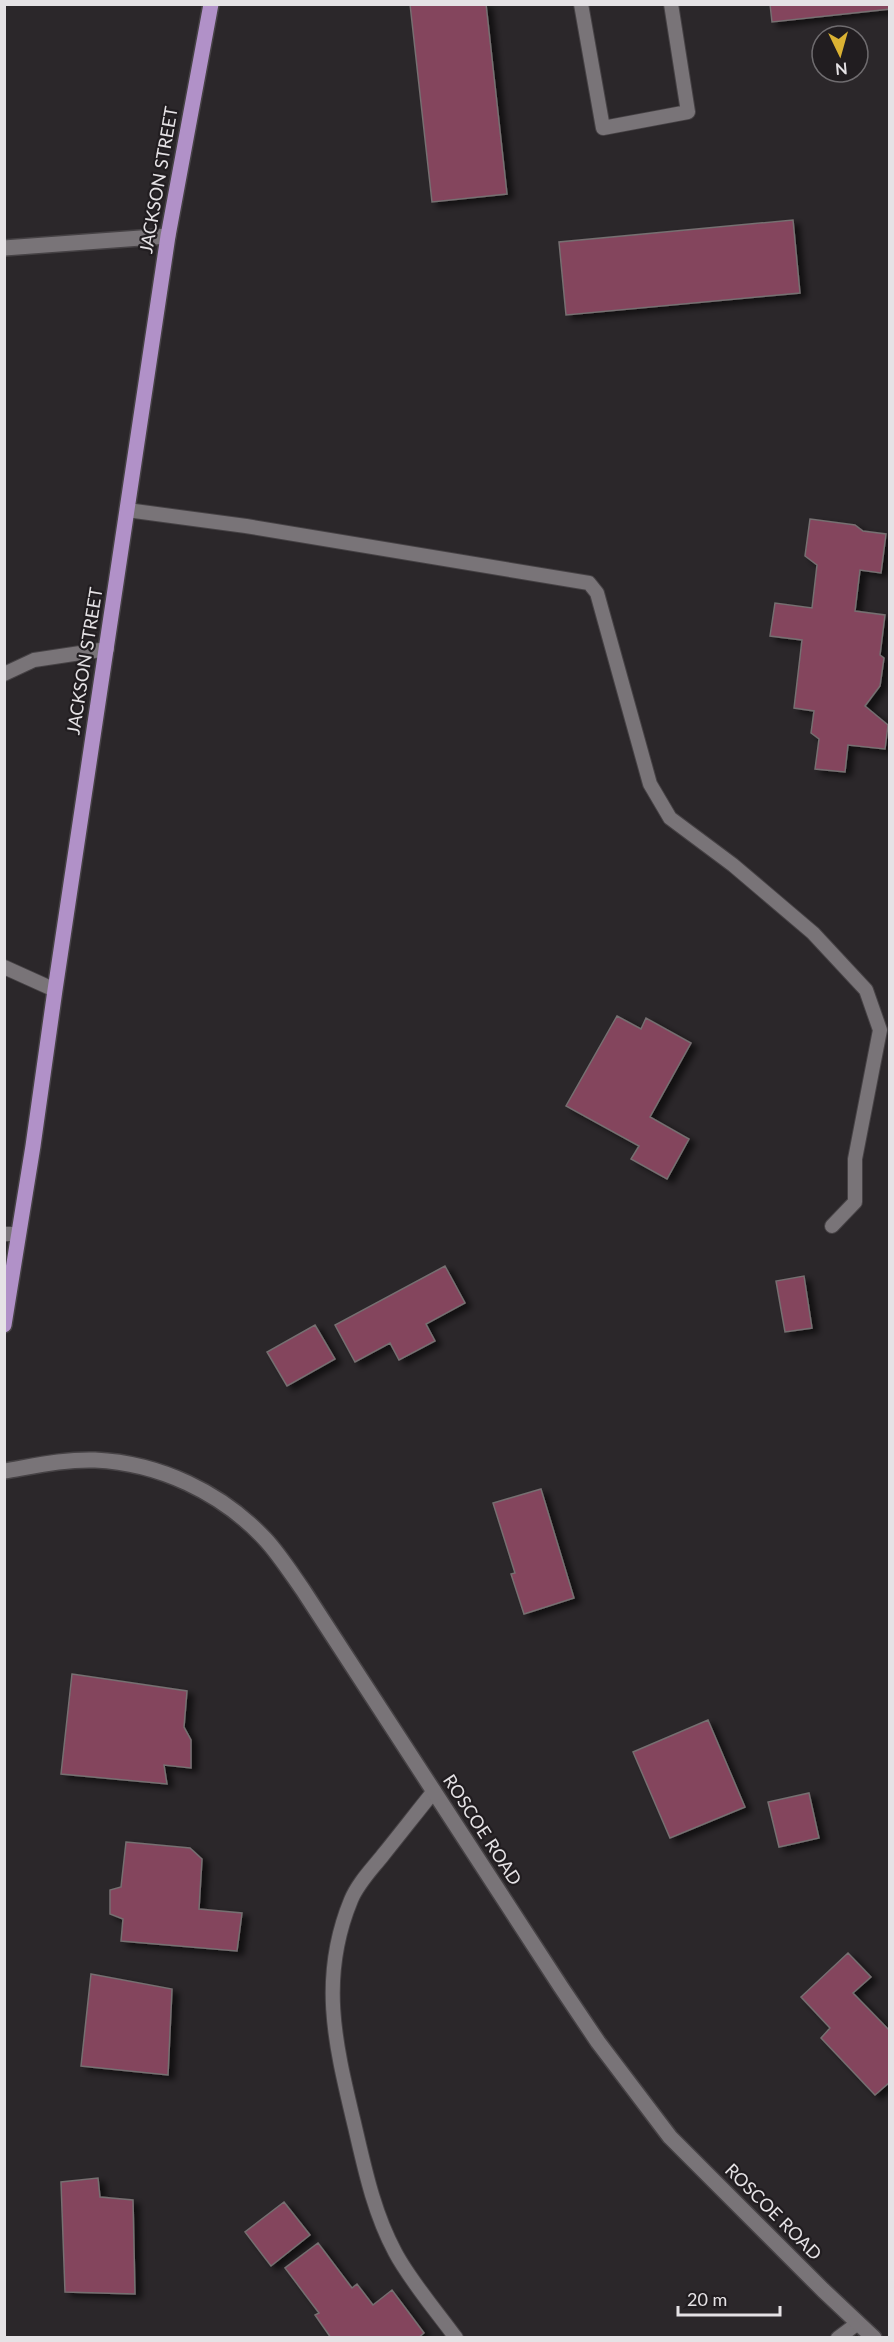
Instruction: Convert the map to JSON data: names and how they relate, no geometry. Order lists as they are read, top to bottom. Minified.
{"streets":{"main road":["JACKSON STREET","ROSCOE ROAD"]},"scale_bar":"20 m","north":"bottom"}
